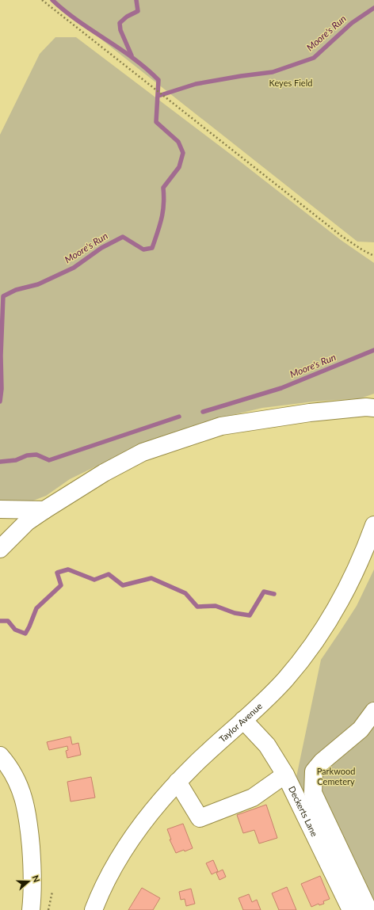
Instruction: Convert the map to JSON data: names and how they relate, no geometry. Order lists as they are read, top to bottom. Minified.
{"streets":{"main road":["Taylor Avenue","Deckerts Lane"]},"crossings":[["Taylor Avenue","Deckerts Lane"]],"water":["Moore's Run"],"parks":["Keyes Field","Parkwood Cemetery"],"north":"right"}
